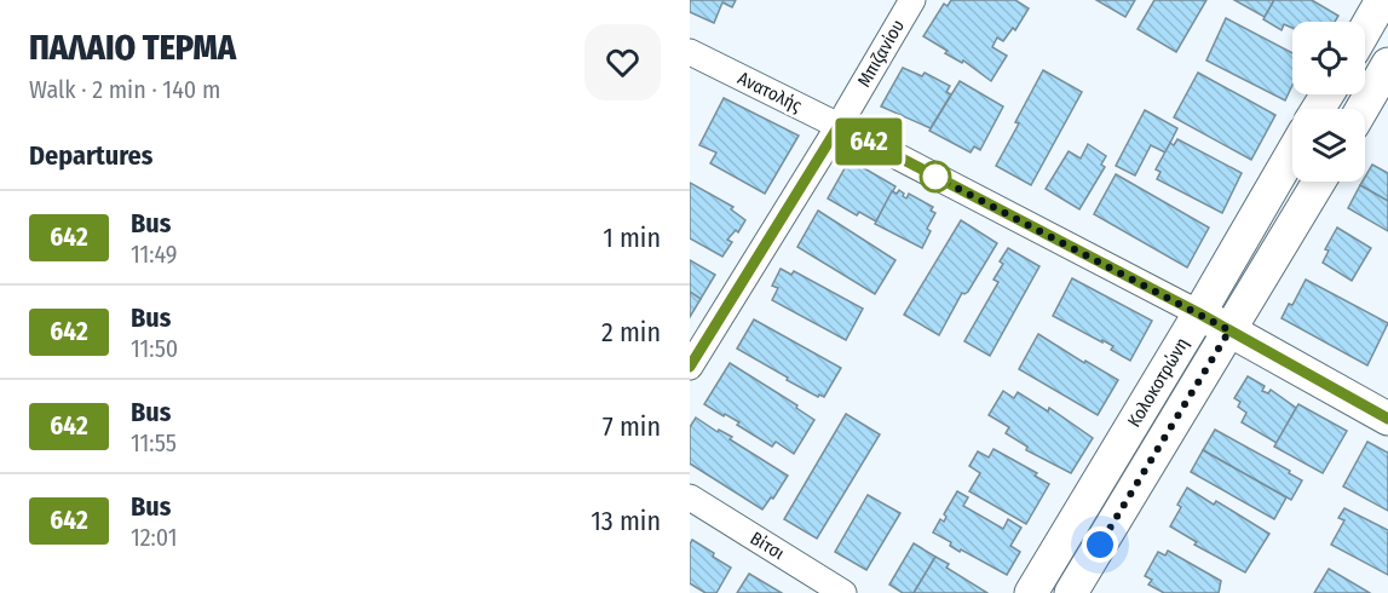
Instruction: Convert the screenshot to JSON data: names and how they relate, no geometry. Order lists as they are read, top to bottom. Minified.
{"streets":{"street":["Μπιζανίου","Ανατολής","Κολοκοτρώνη","Βίτσι"]},"crossings":[["Μπιζανίου","Ανατολής"],["Ανατολής","Κολοκοτρώνη"]],"lines":["bus line 642"],"page":{"heading":[["ΠΑΛΑΙΟ ΤΕΡΜΑ","Walk · 2 min · 140 m"],"Departures"],"on_map":"642","list":[{"mark":"642","name":"Bus","note":"11:49","value":"1 min"},{"mark":"642","name":"Bus","note":"11:50","value":"2 min"},{"mark":"642","name":"Bus","note":"11:55","value":"7 min"},{"mark":"642","name":"Bus","note":"12:01","value":"13 min"}]}}
